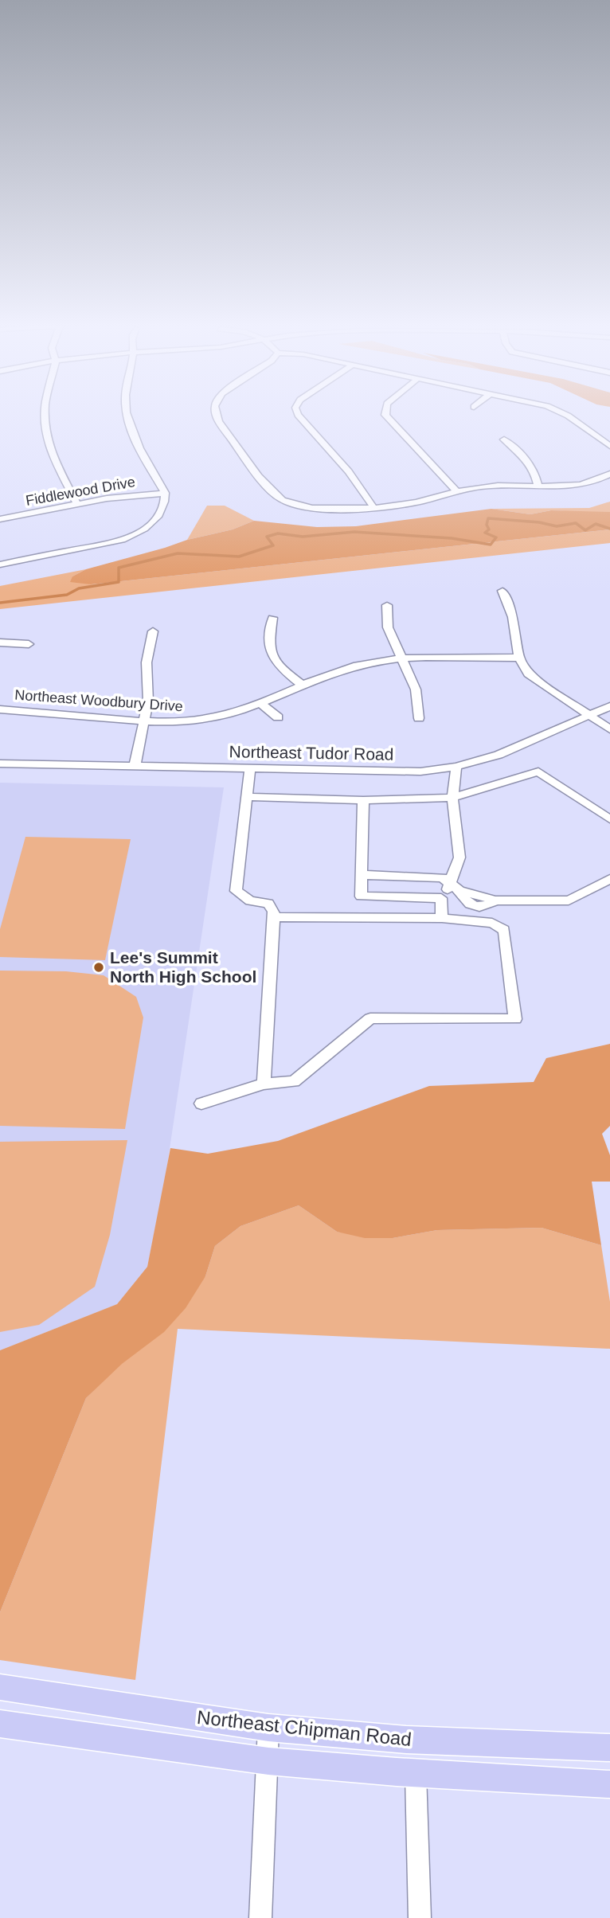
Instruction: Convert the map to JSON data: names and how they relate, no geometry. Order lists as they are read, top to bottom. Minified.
{"streets":{"main road":["Northeast Chipman Road"],"street":["Fiddlewood Drive","Northeast Woodbury Drive","Northeast Tudor Road"]},"places":["Lee's Summit North High School"]}
